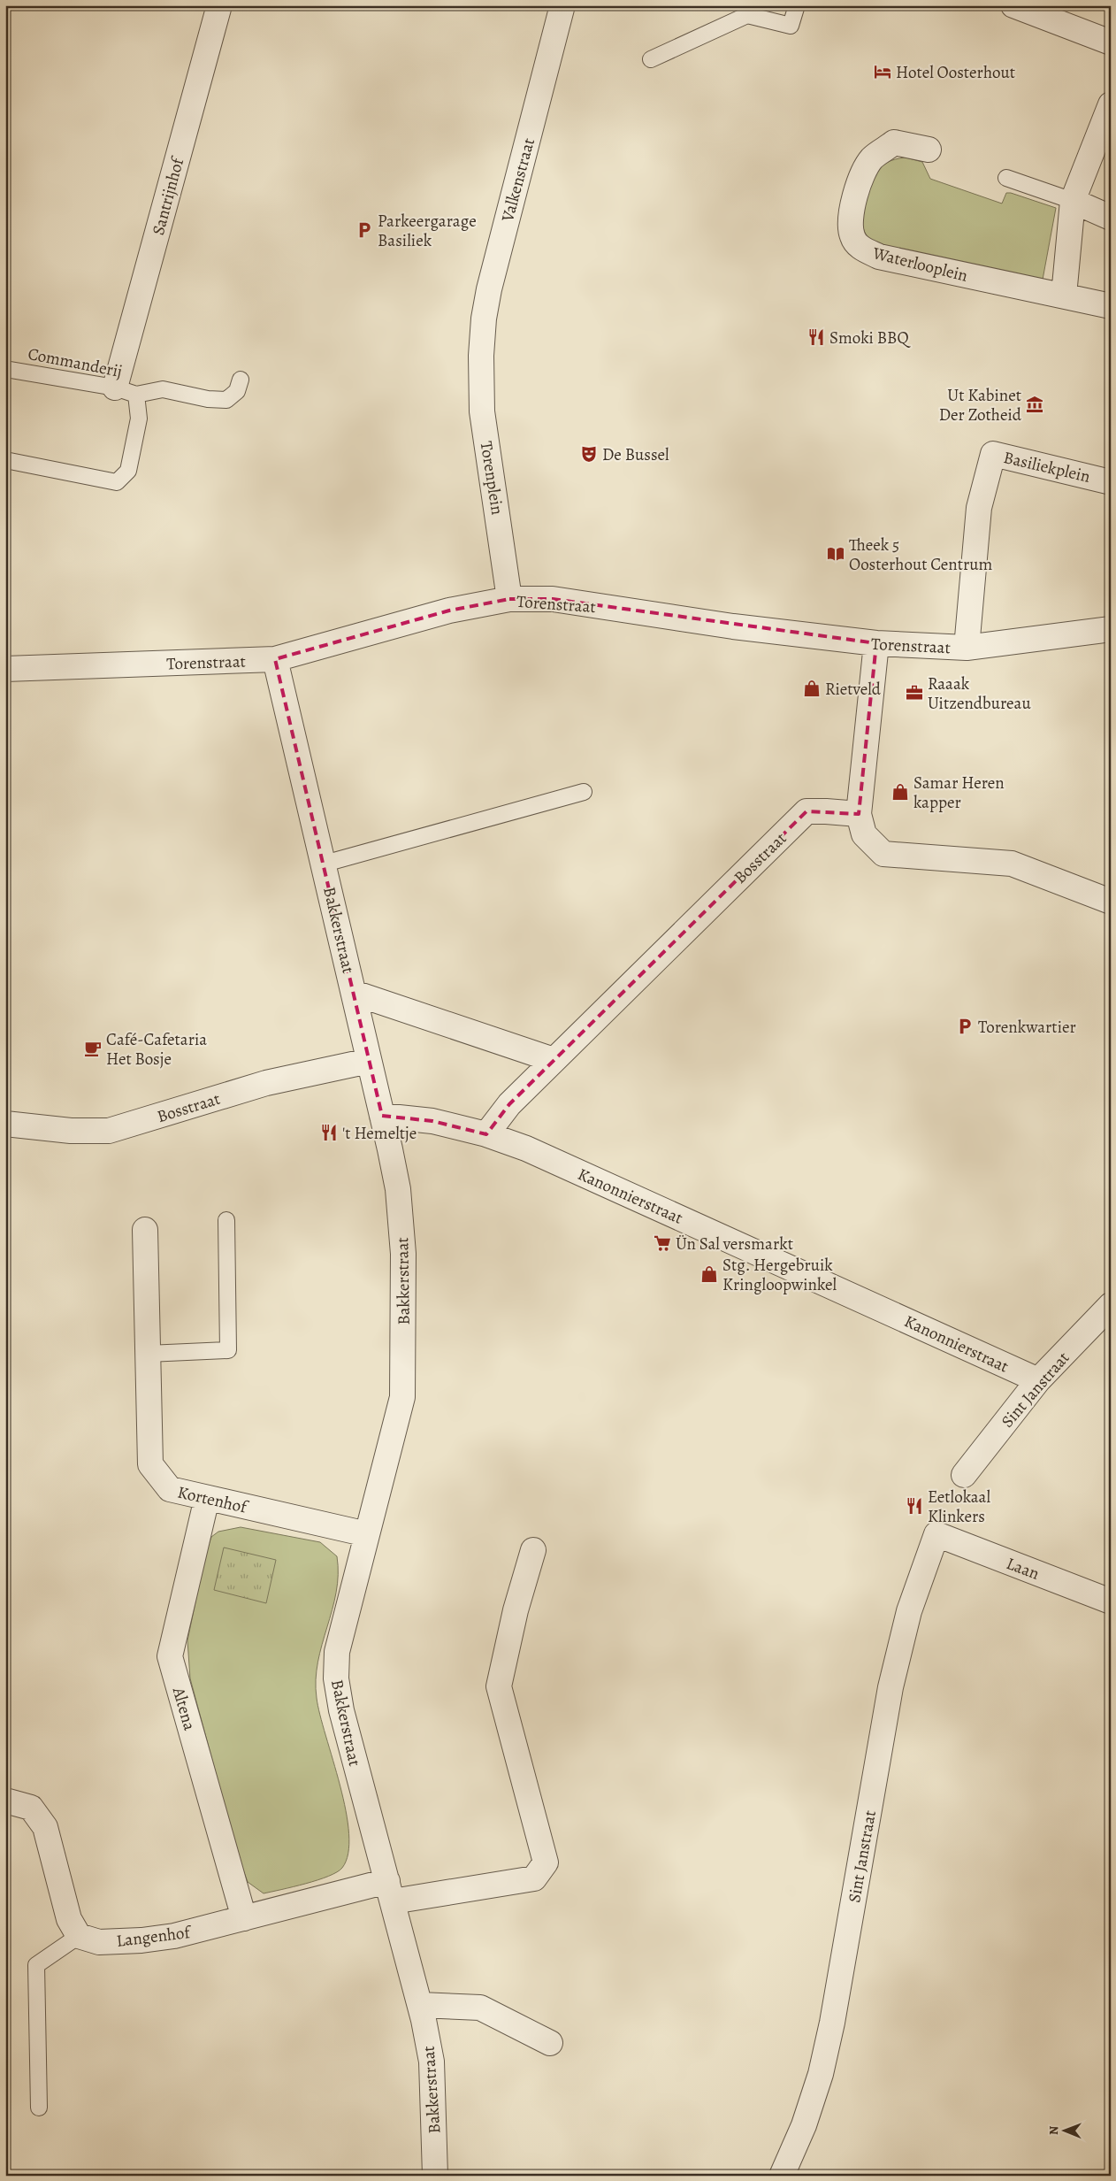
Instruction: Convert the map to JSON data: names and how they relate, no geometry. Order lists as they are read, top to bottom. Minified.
{"streets":{"street":["Valkenstraat","Santrijnhof","Waterlooplein","Basiliekplein","Torenplein","Torenstraat","Bosstraat","Bakkerstraat","Kanonnierstraat","Sint Janstraat","Kortenhof","Laan","Altena","Langenhof"],"lane":["Commanderij"]},"crossings":[["Valkenstraat","Torenplein"],["Santrijnhof","Commanderij"],["Basiliekplein","Torenstraat"],["Torenplein","Torenstraat"],["Torenstraat","Bakkerstraat"],["Bosstraat","Bakkerstraat"],["Bosstraat","Kanonnierstraat"],["Bakkerstraat","Kortenhof"],["Bakkerstraat","Langenhof"],["Kanonnierstraat","Sint Janstraat"],["Sint Janstraat","Laan"],["Kortenhof","Altena"],["Altena","Langenhof"]],"places":{"hotel":["Hotel Oosterhout"],"parking":["Parkeergarage Basiliek","Torenkwartier"],"restaurant":["Smoki BBQ","'t Hemeltje","Eetlokaal Klinkers"],"museum":["Ut Kabinet Der Zotheid"],"theatre":["De Bussel"],"library":["Theek 5 Oosterhout Centrum"],"shop":["Rietveld","Samar Heren kapper","Stg. Hergebruik Kringloopwinkel"],"office":["Raaak Uitzendbureau"],"cafe":["Café-Cafetaria Het Bosje"],"supermarket":["Ün Sal versmarkt"]},"north":"left"}
